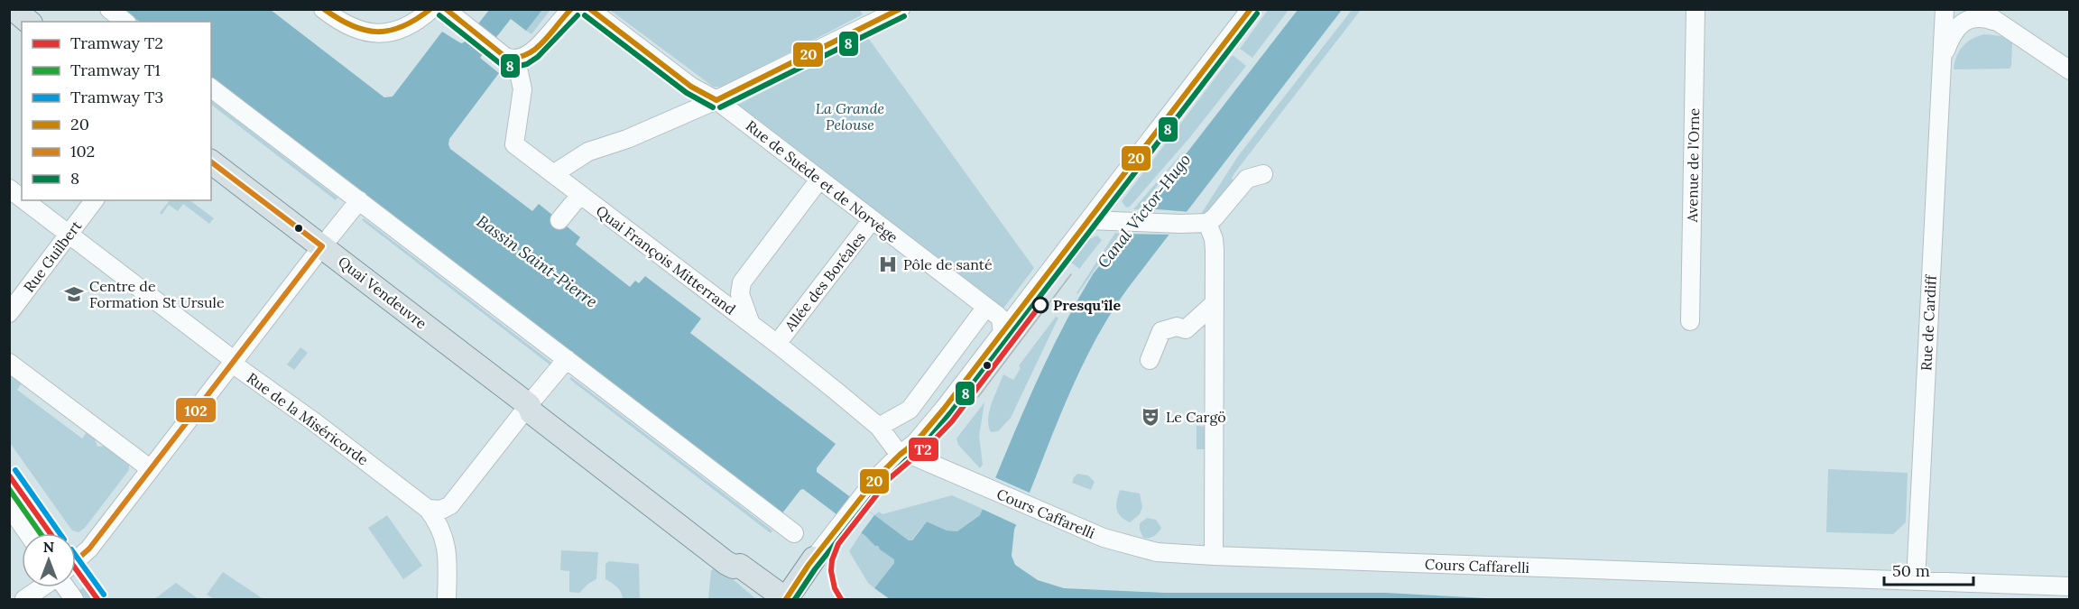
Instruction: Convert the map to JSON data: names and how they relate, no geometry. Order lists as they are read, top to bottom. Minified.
{"streets":{"main road":["Quai Vendeuvre"],"street":["Avenue de l'Orne","Rue de Suède et de Norvège","Rue Guilbert","Quai François Mitterrand","Allée des Boréales","Rue de Cardiff","Rue de la Miséricorde","Cours Caffarelli"]},"crossings":[["Rue de Suède et de Norvège","Quai François Mitterrand"],["Rue de Suède et de Norvège","Allée des Boréales"],["Rue Guilbert","Rue de la Miséricorde"],["Quai François Mitterrand","Allée des Boréales"],["Quai François Mitterrand","Cours Caffarelli"],["Rue de Cardiff","Cours Caffarelli"]],"water":["Canal Victor-Hugo","Bassin Saint-Pierre"],"parks":["La Grande Pelouse"],"places":{"hospital":["Pôle de santé"],"school or university":["Centre de Formation St Ursule"],"other":["Presqu'île"],"theatre":["Le Cargö"]},"lines":["transit line 20","transit line 8","transit line 102","tram line T2","tram line T3","tram line T1"],"legend":["Tramway T2","Tramway T1","Tramway T3","20","102","8"],"scale_bar":"50 m","north":"top"}
